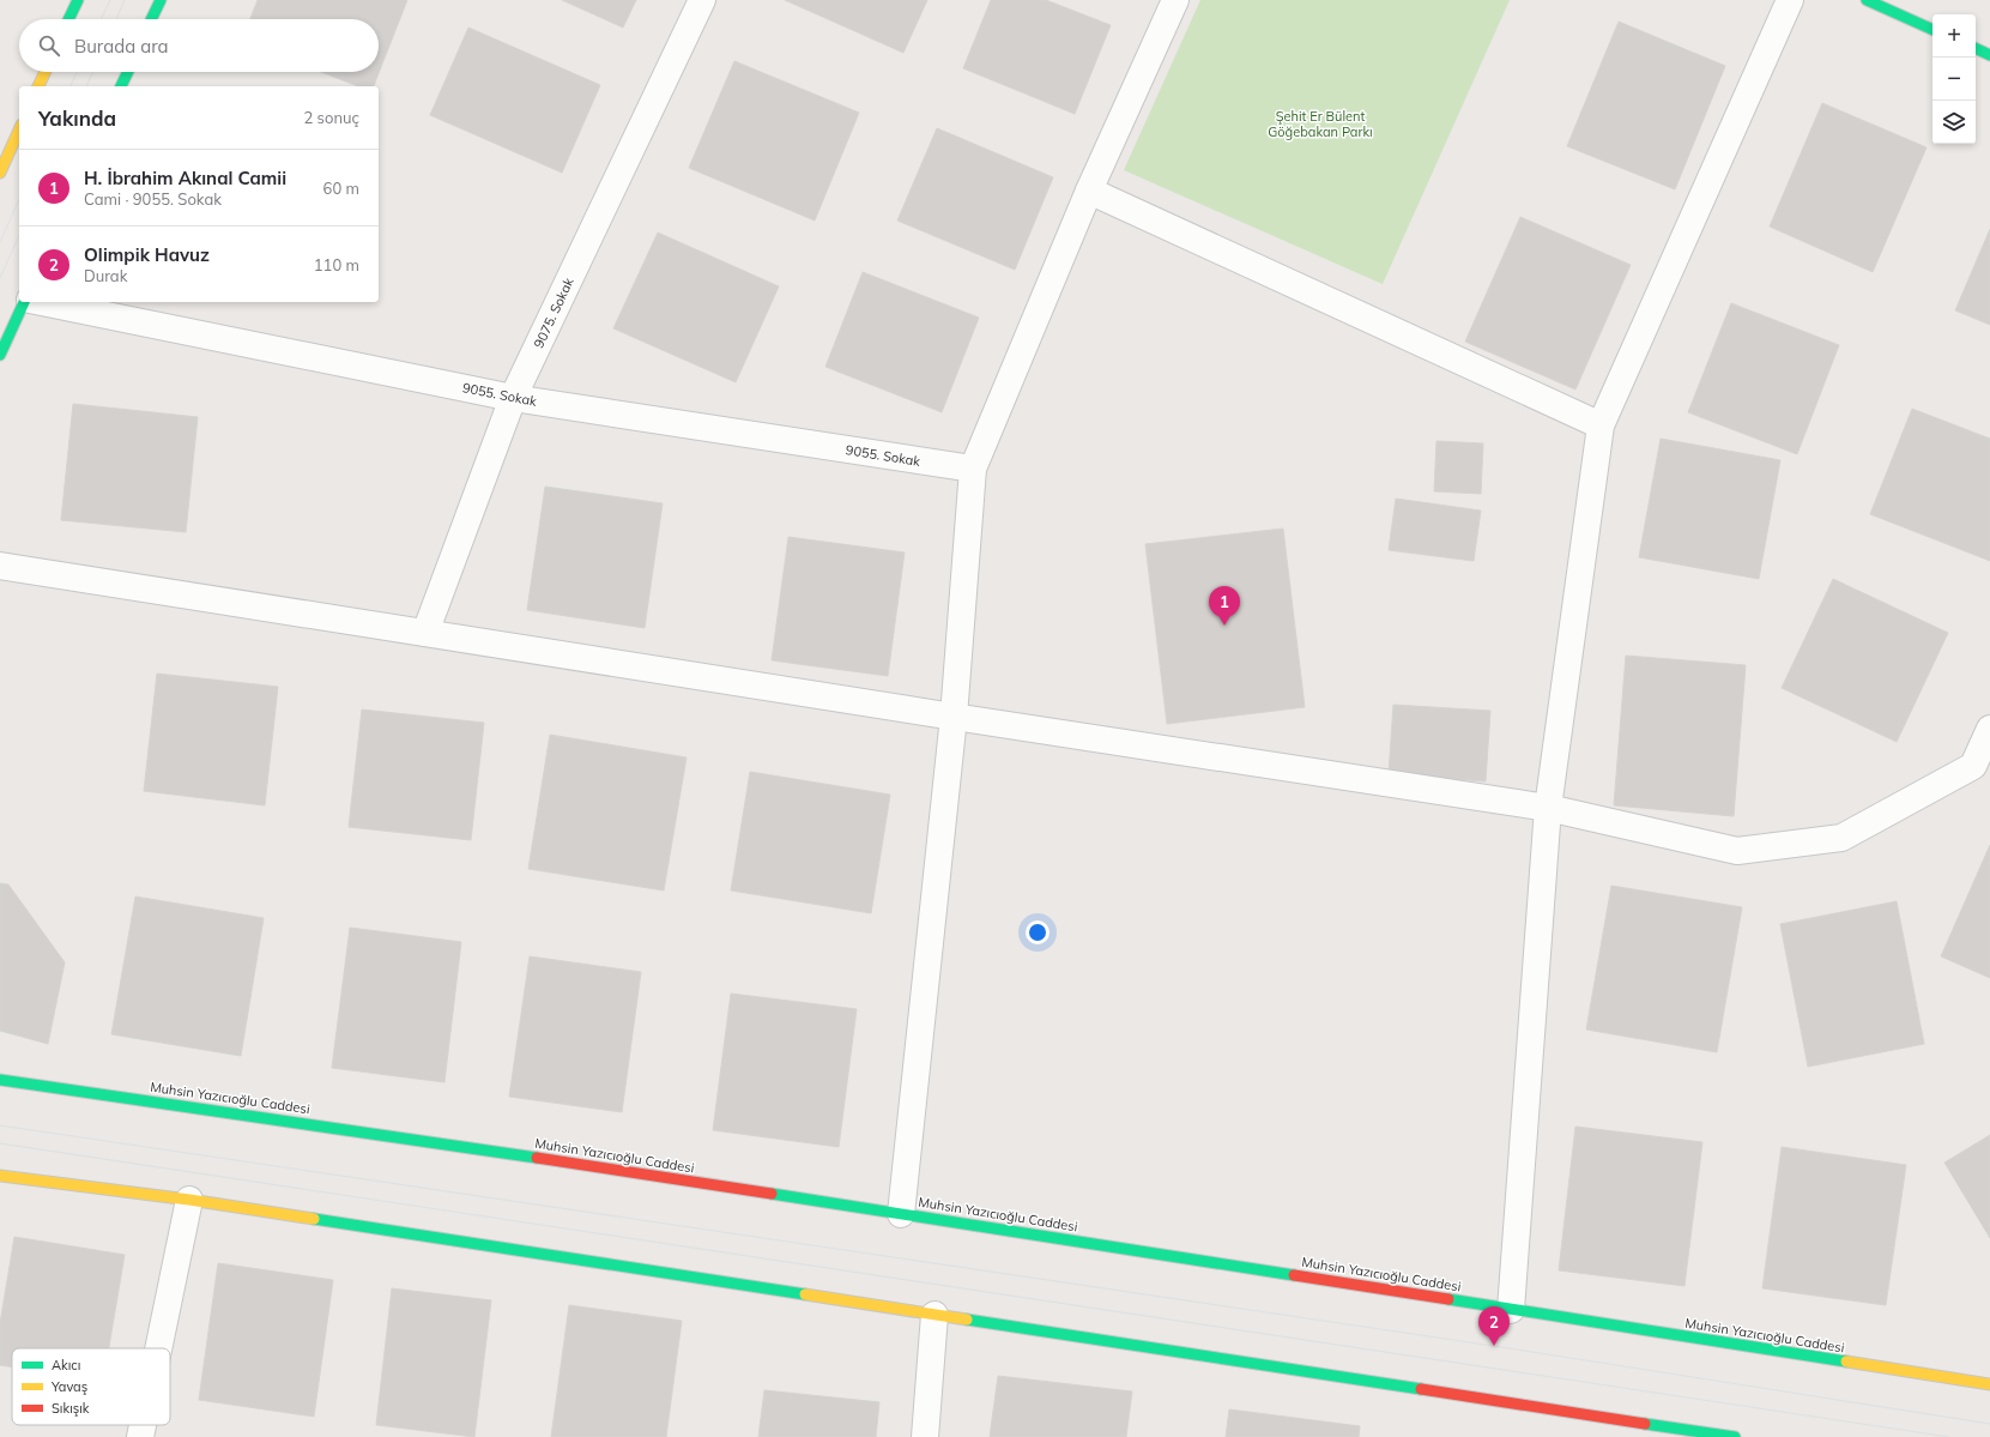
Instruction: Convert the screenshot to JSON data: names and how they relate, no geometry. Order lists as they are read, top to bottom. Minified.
{"streets":{"main road":["Muhsin Yazıcıoğlu Caddesi"],"street":["9075. Sokak","9055. Sokak"]},"crossings":[["9075. Sokak","9055. Sokak"]],"parks":["Şehit Er Bülent Göğebakan Parkı"],"legend":["Akıcı","Yavaş","Sıkışık"],"page":{"map_buttons":["+","−"],"search":"Burada ara","heading":["Yakında","2 sonuç"],"list":[{"mark":"1","name":"H. İbrahim Akınal Camii","note":"Cami · 9055. Sokak","value":"60 m"},{"mark":"2","name":"Olimpik Havuz","note":"Durak","value":"110 m"}],"pins":["1","2"]}}
